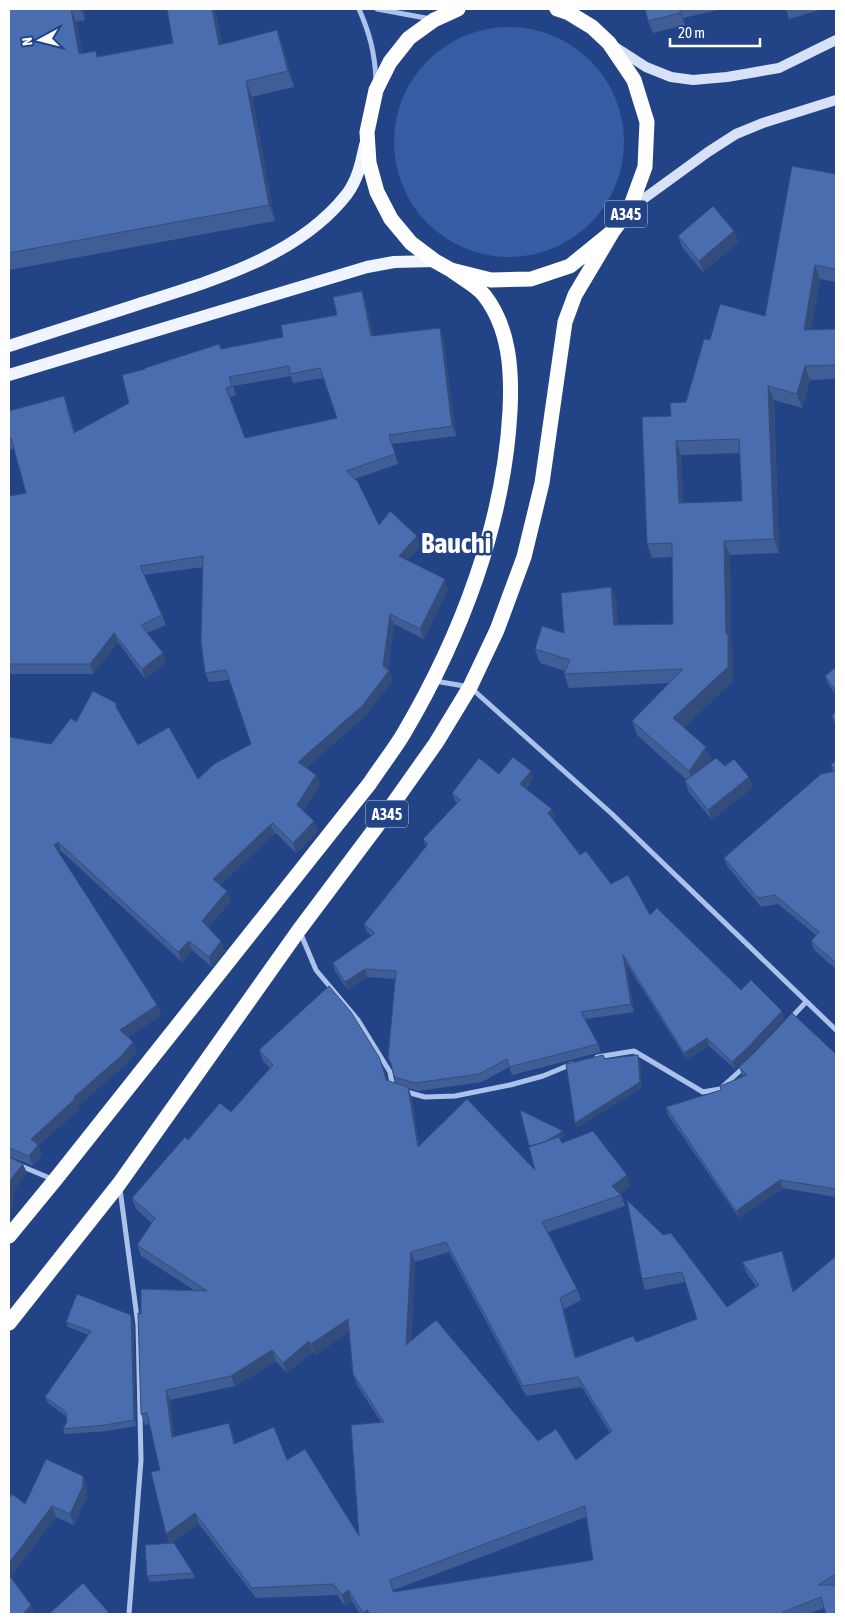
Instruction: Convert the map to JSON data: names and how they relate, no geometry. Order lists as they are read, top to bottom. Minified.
{"streets":{"highway":["A345"]},"districts":["Bauchi"],"scale_bar":"20 m","north":"left"}
